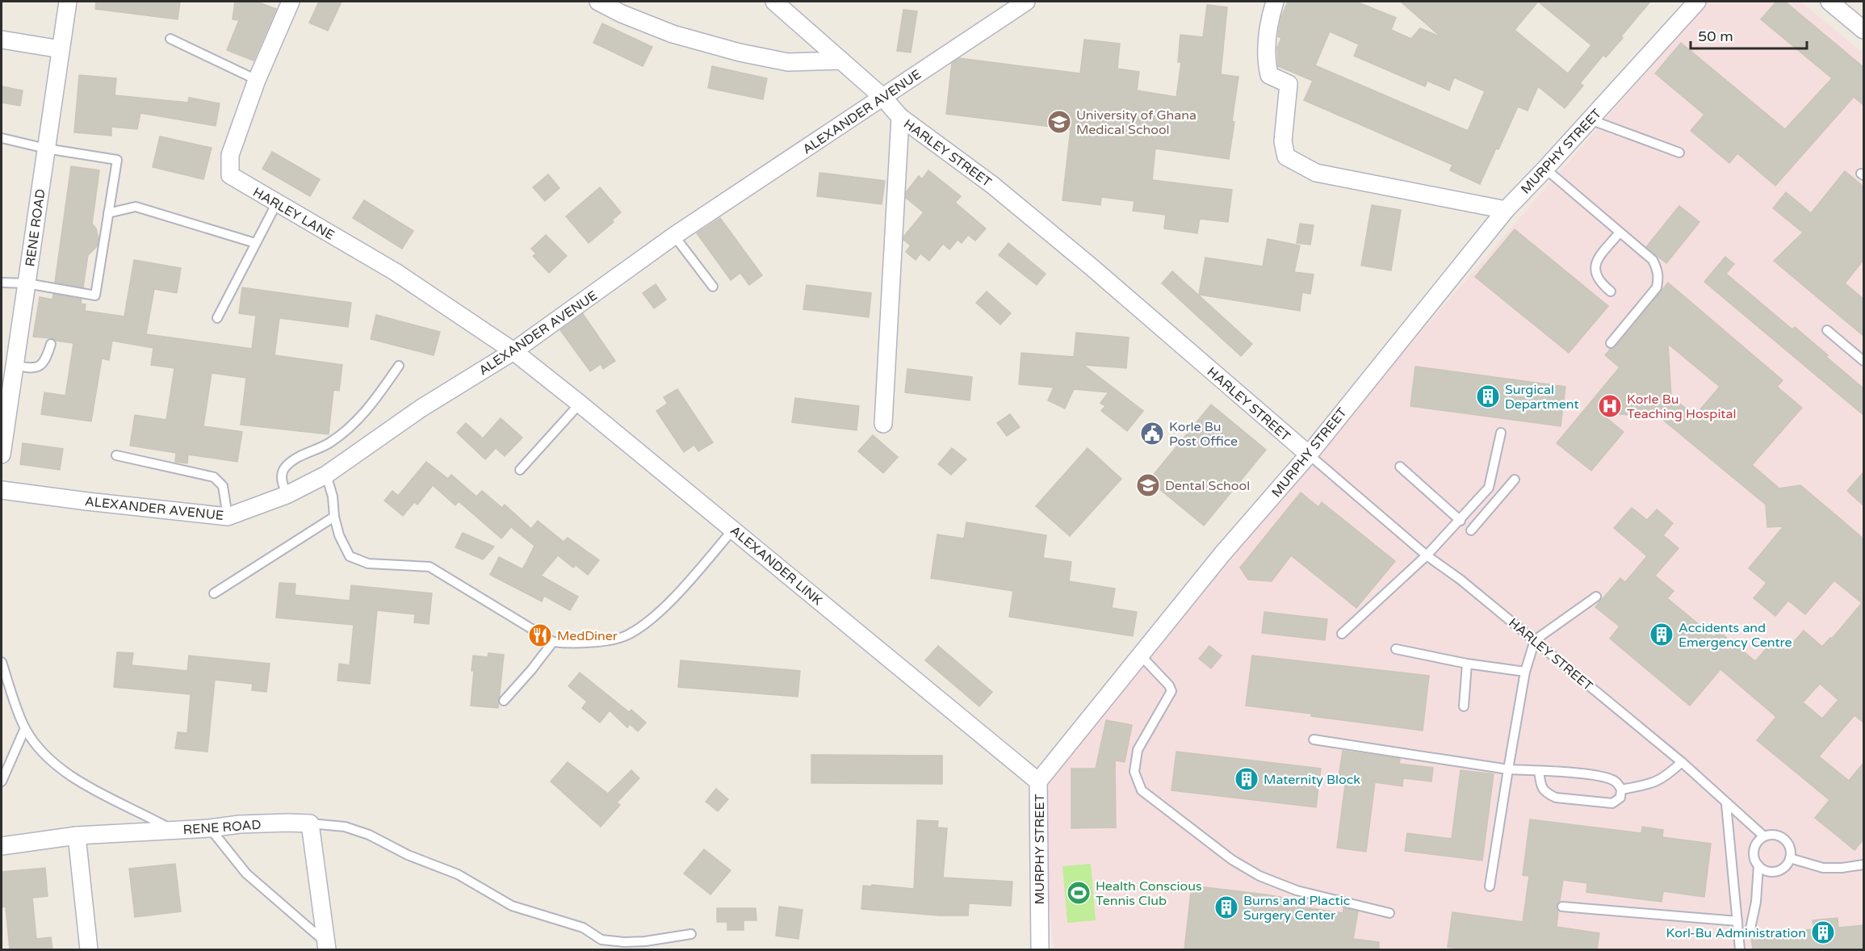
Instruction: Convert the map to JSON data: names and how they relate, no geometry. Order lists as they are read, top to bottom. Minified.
{"streets":{"street":["ALEXANDER AVENUE","MURPHY STREET","HARLEY STREET","HARLEY LANE","RENE ROAD","ALEXANDER LINK"]},"crossings":[["ALEXANDER AVENUE","HARLEY STREET"],["ALEXANDER AVENUE","HARLEY LANE"],["ALEXANDER AVENUE","ALEXANDER LINK"],["MURPHY STREET","HARLEY STREET"],["MURPHY STREET","ALEXANDER LINK"],["HARLEY LANE","ALEXANDER LINK"]],"places":{"school or university":["University of Ghana Medical School","Dental School"],"building":["Surgical Department","Accidents and Emergency Centre","Maternity Block","Burns and Plactic Surgery Center","Korl-Bu Administration"],"hospital":["Korle Bu Teaching Hospital"],"public building":["Korle Bu Post Office"],"restaurant":["MedDiner"],"sports":["Health Conscious Tennis Club"]},"scale_bar":"50 m"}
